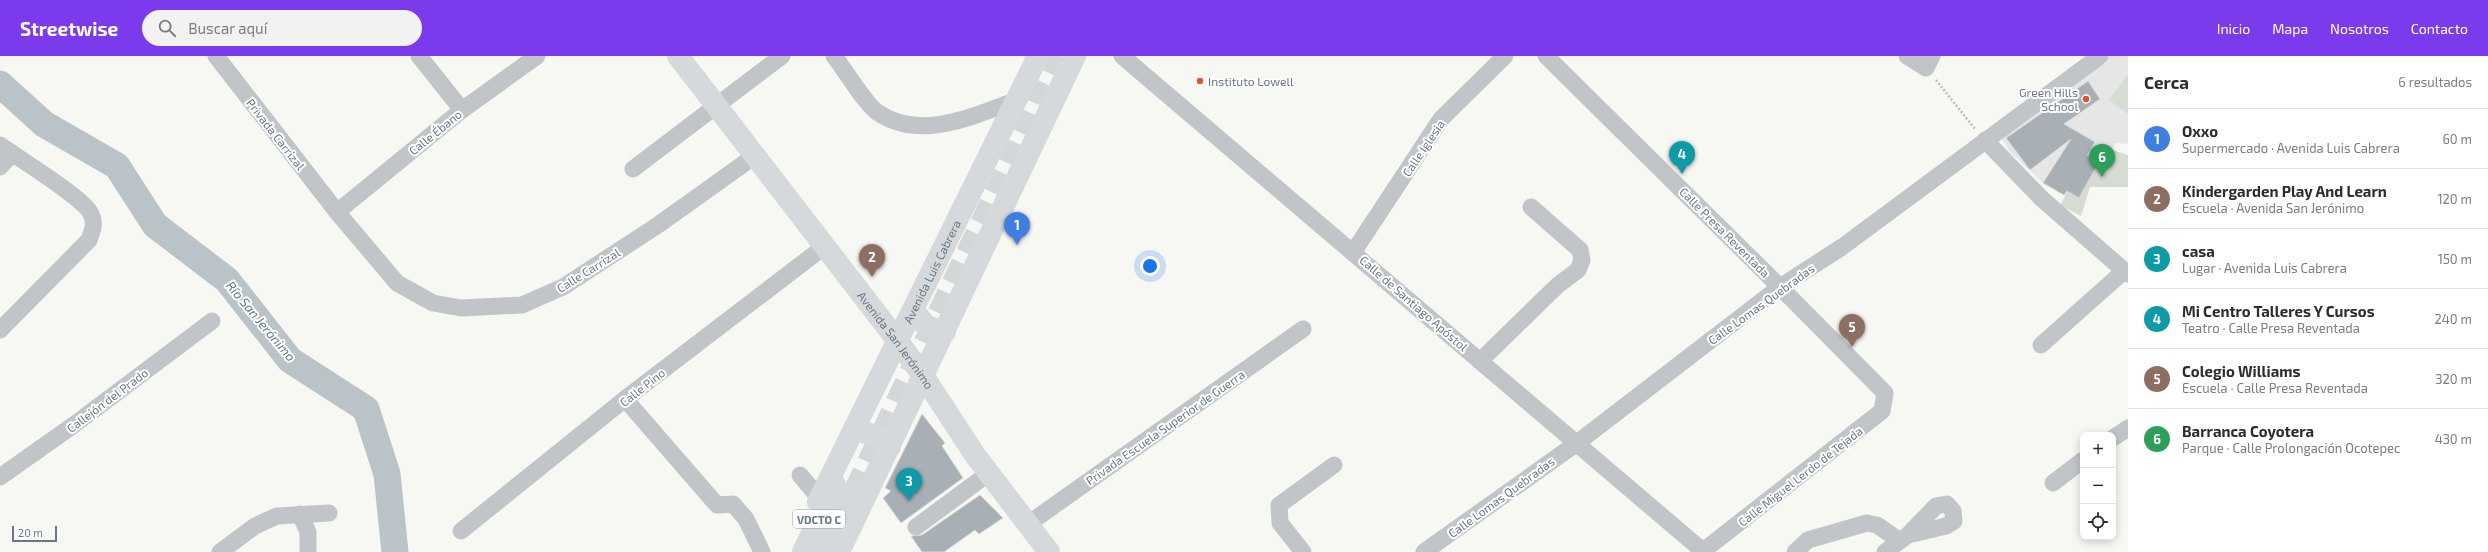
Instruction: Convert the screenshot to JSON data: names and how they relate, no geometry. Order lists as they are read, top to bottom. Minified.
{"streets":{"main road":["Avenida Luis Cabrera","Avenida San Jerónimo","VDCTO C"],"street":["Calle Ébano","Privada Carrizal","Calle Iglesia","Calle Presa Reventada","Calle Carrizal","Calle de Santiago Apóstol","Calle Lomas Quebradas","Calle Pino","Callejón del Prado","Privada Escuela Superior de Guerra","Calle Miguel Lerdo de Tejada"]},"crossings":[["Calle Ébano","Privada Carrizal"],["Calle Ébano","Calle Carrizal"],["Privada Carrizal","Calle Carrizal"],["Calle Iglesia","Calle de Santiago Apóstol"],["Calle Presa Reventada","Calle Lomas Quebradas"],["Calle Presa Reventada","Calle Miguel Lerdo de Tejada"],["Calle Carrizal","Avenida San Jerónimo"],["Avenida Luis Cabrera","Avenida San Jerónimo"],["Avenida Luis Cabrera","VDCTO C"],["Calle de Santiago Apóstol","Calle Lomas Quebradas"],["Calle de Santiago Apóstol","Calle Miguel Lerdo de Tejada"],["Avenida San Jerónimo","Calle Pino"],["Avenida San Jerónimo","Privada Escuela Superior de Guerra"]],"water":["Río San Jerónimo"],"places":["Instituto Lowell","Green Hills School"],"scale_bar":"20 m","page":{"header":"Streetwise","search":"Buscar aquí","nav":["Inicio","Mapa","Nosotros","Contacto"],"heading":["Cerca","6 resultados"],"list":[{"mark":"1","name":"Oxxo","note":"Supermercado · Avenida Luis Cabrera","value":"60 m"},{"mark":"2","name":"Kindergarden Play And Learn","note":"Escuela · Avenida San Jerónimo","value":"120 m"},{"mark":"3","name":"casa","note":"Lugar · Avenida Luis Cabrera","value":"150 m"},{"mark":"4","name":"Mi Centro Talleres Y Cursos","note":"Teatro · Calle Presa Reventada","value":"240 m"},{"mark":"5","name":"Colegio Williams","note":"Escuela · Calle Presa Reventada","value":"320 m"},{"mark":"6","name":"Barranca Coyotera","note":"Parque · Calle Prolongación Ocotepec","value":"430 m"}],"pins":["4","6","1","2","5","3"],"map_buttons":["+","−"],"scale":"20 m"}}
